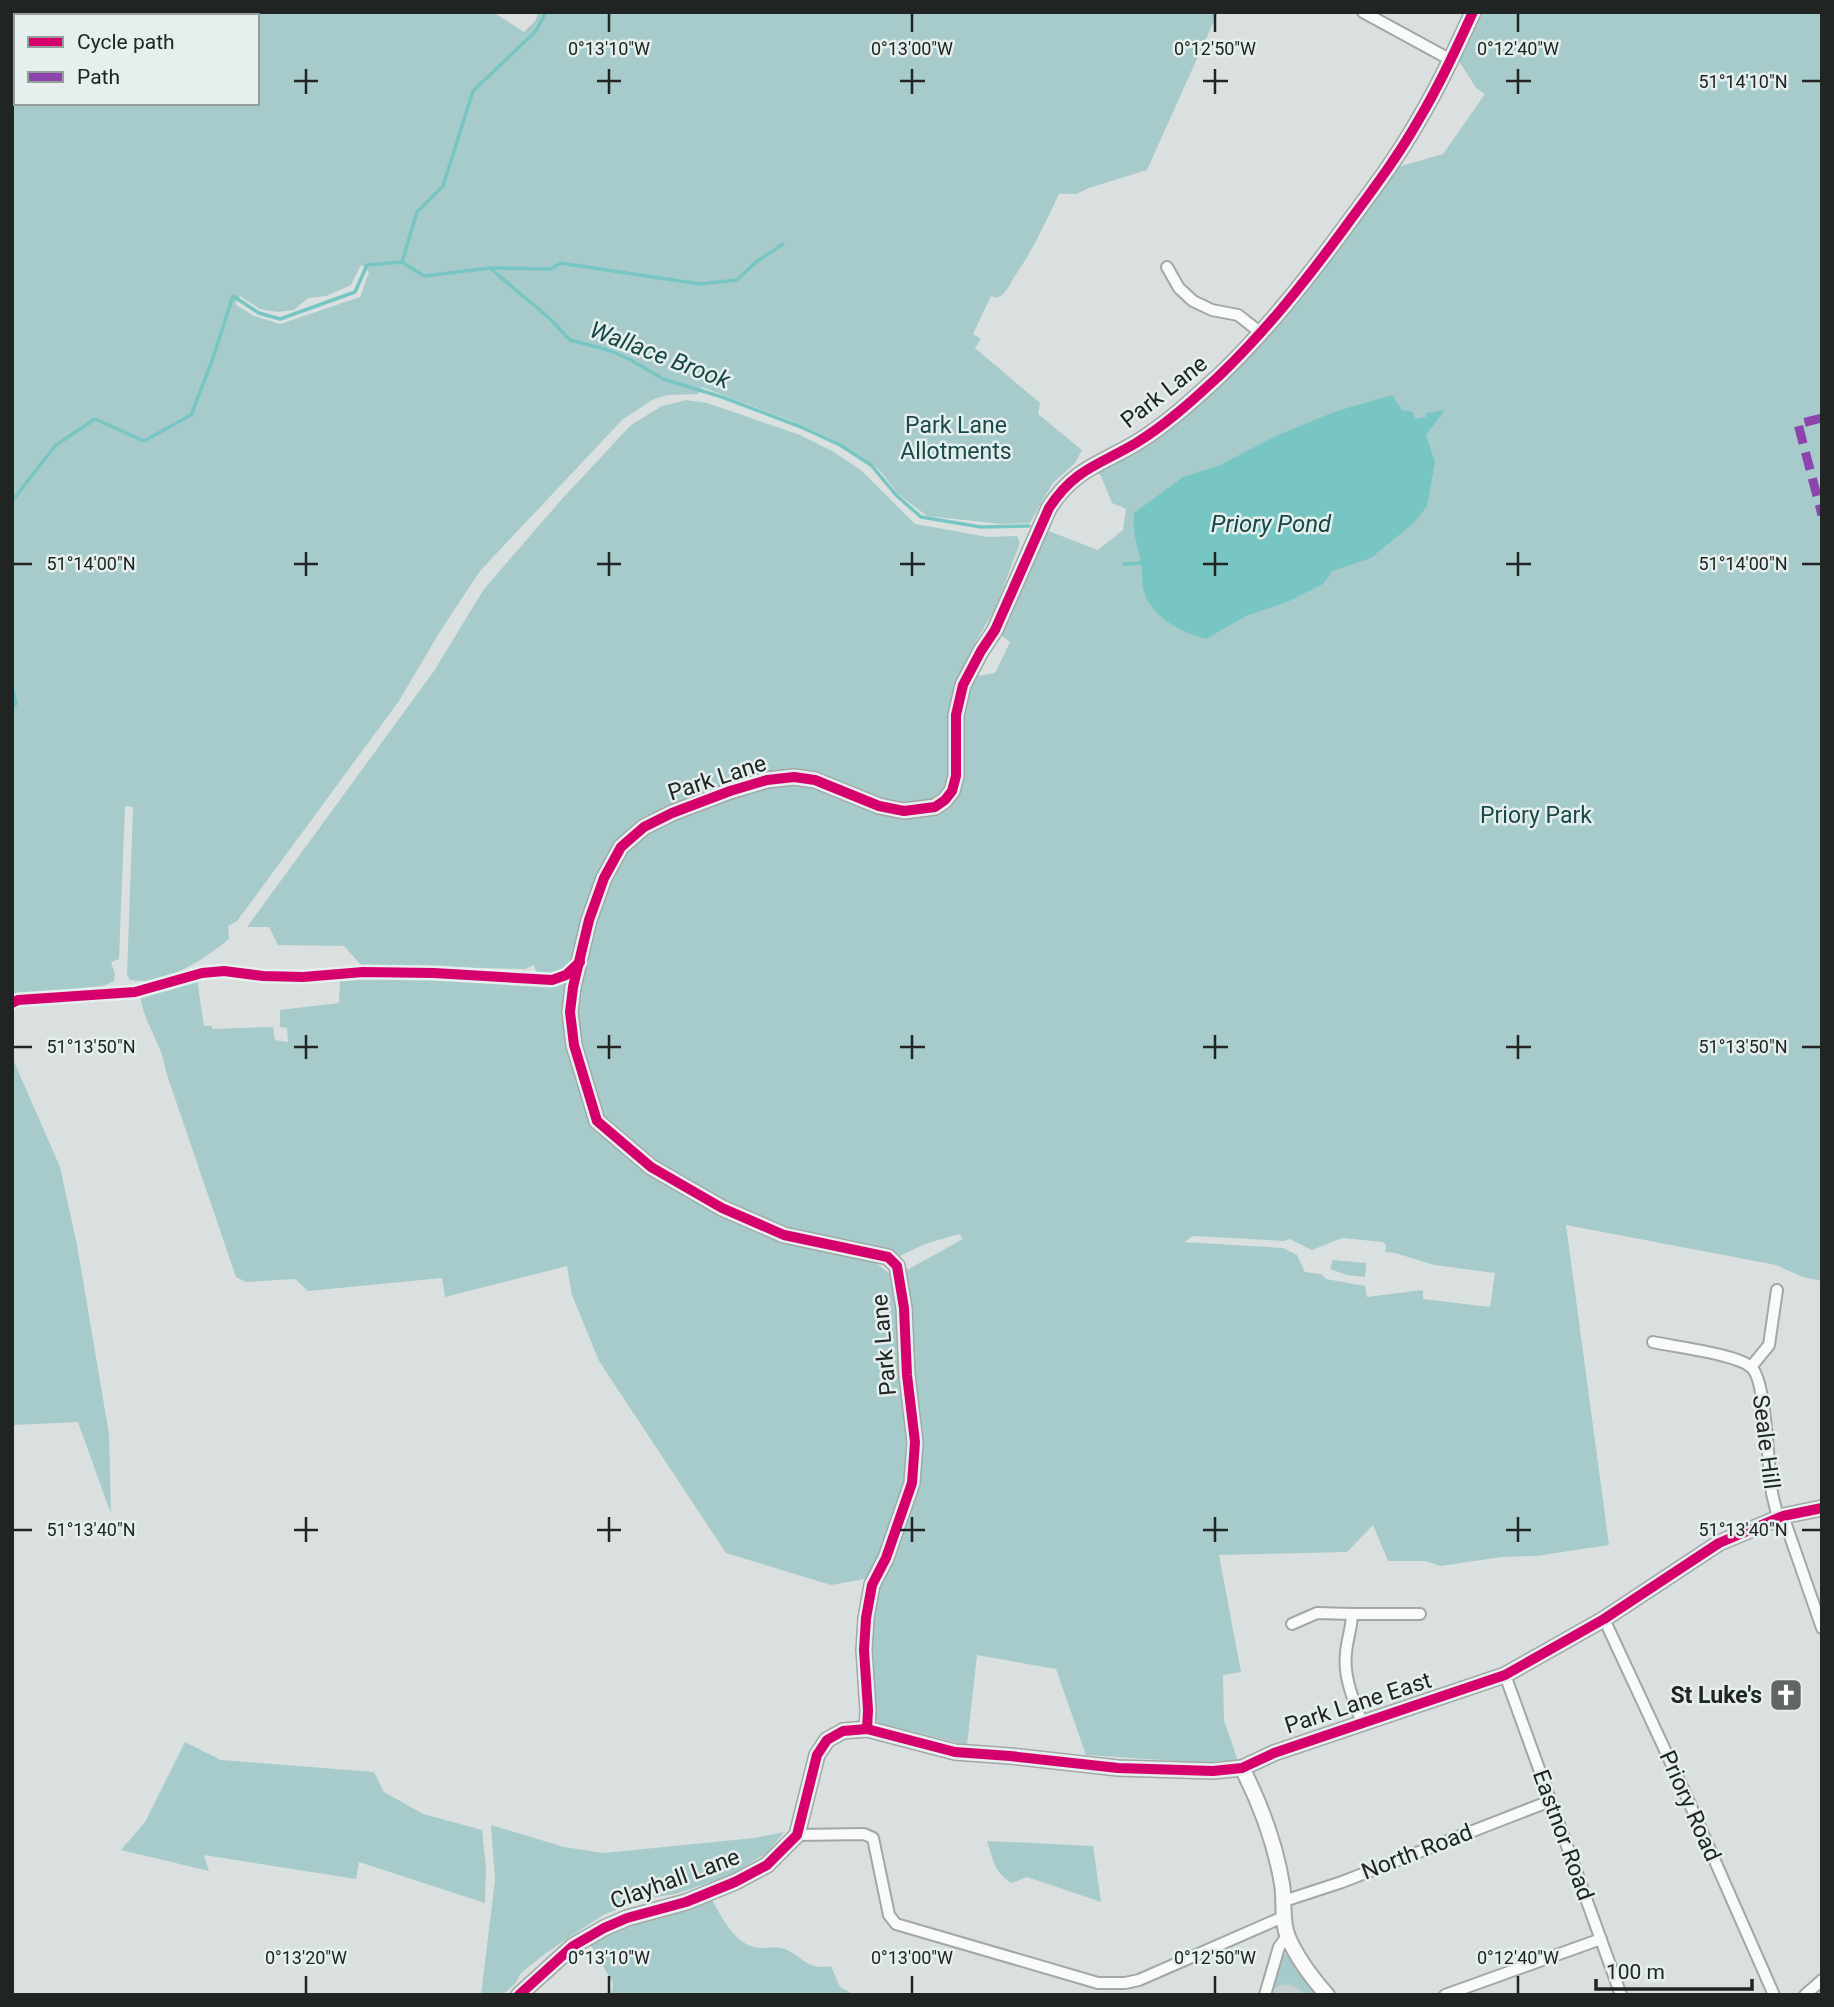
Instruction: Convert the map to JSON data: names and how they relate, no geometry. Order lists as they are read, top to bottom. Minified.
{"streets":{"street":["Park Lane","Seale Hill","Park Lane East","Priory Road","Eastnor Road","North Road","Clayhall Lane"]},"crossings":[["Park Lane","Park Lane East"],["Seale Hill","Park Lane East"],["Park Lane East","Priory Road"],["Park Lane East","Eastnor Road"],["Eastnor Road","North Road"]],"water":["Wallace Brook","Priory Pond"],"parks":["Park Lane Allotments","Priory Park"],"places":{"church":["St Luke's"]},"legend":["Cycle path","Path"],"scale_bar":"100 m","coordinates":["0°13'10\"W","0°13'00\"W","0°12'50\"W","0°12'40\"W","51°14'10\"N","51°14'00\"N","51°13'50\"N","51°13'40\"N","0°13'20\"W"]}
